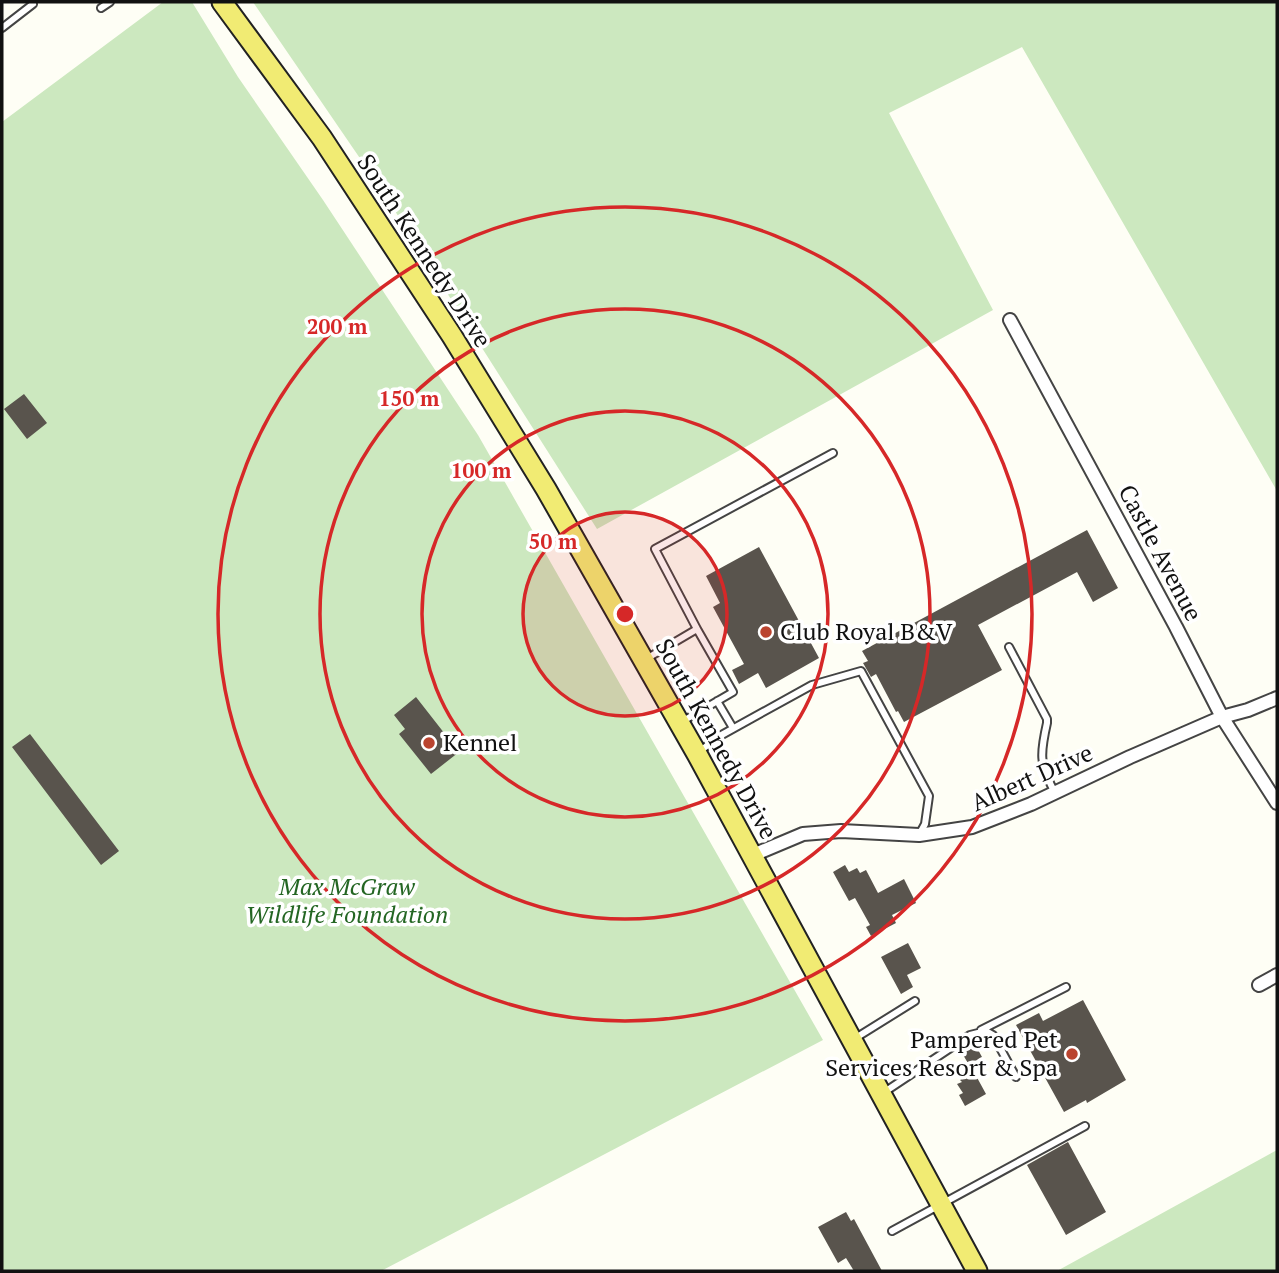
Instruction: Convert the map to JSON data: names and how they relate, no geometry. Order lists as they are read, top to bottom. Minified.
{"streets":{"main road":["South Kennedy Drive"],"street":["Castle Avenue","Albert Drive"]},"crossings":[["South Kennedy Drive","Albert Drive"],["Castle Avenue","Albert Drive"]],"parks":["Max McGraw Wildlife Foundation"],"places":["Club Royal B&V","Kennel","Pampered Pet Services Resort & Spa"],"rings":["200 m","150 m","100 m","50 m"]}
